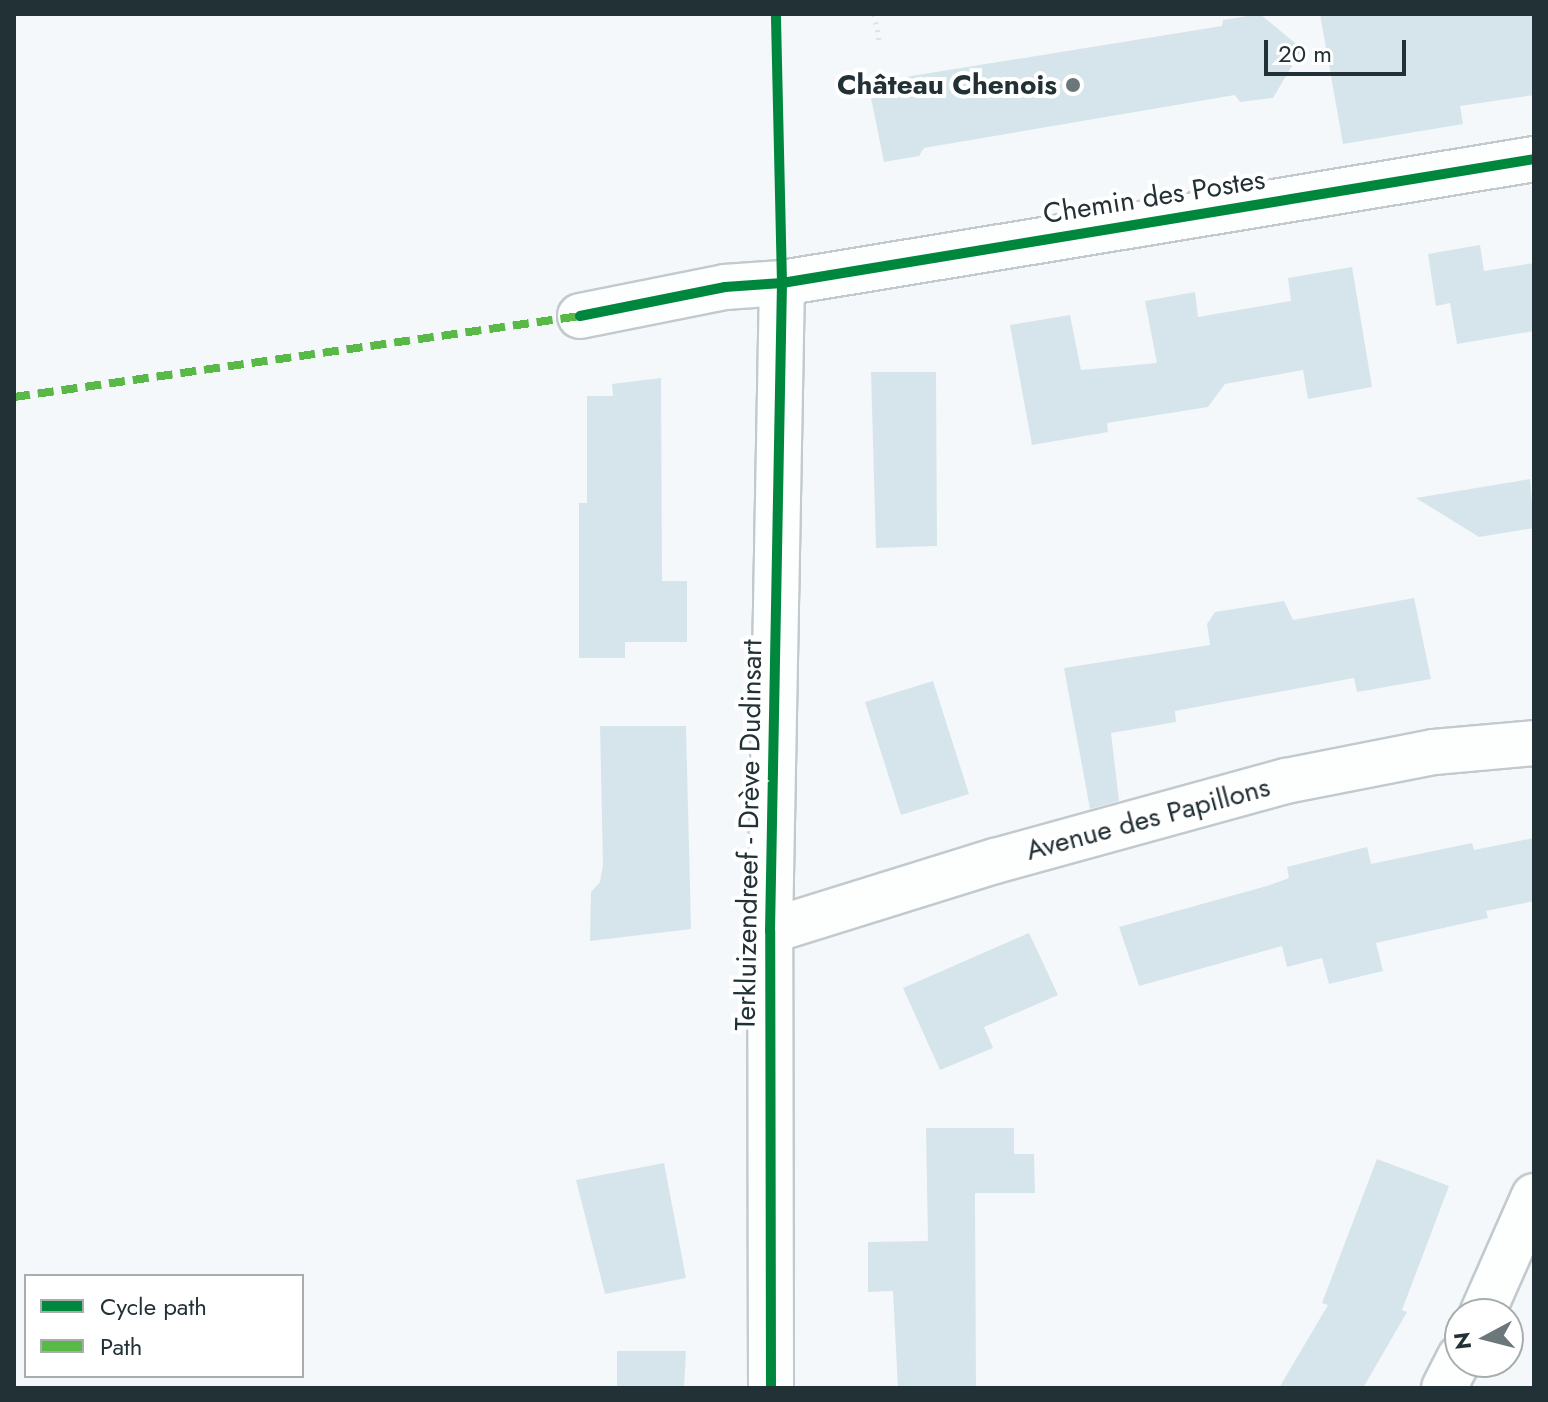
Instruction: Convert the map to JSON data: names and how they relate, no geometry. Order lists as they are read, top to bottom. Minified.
{"streets":{"street":["Chemin des Postes","Avenue des Papillons","Terkluizendreef - Drève Dudinsart"]},"crossings":[["Chemin des Postes","Terkluizendreef - Drève Dudinsart"],["Avenue des Papillons","Terkluizendreef - Drève Dudinsart"]],"places":["Château Chenois"],"legend":["Cycle path","Path"],"scale_bar":"20 m","north":"left"}
